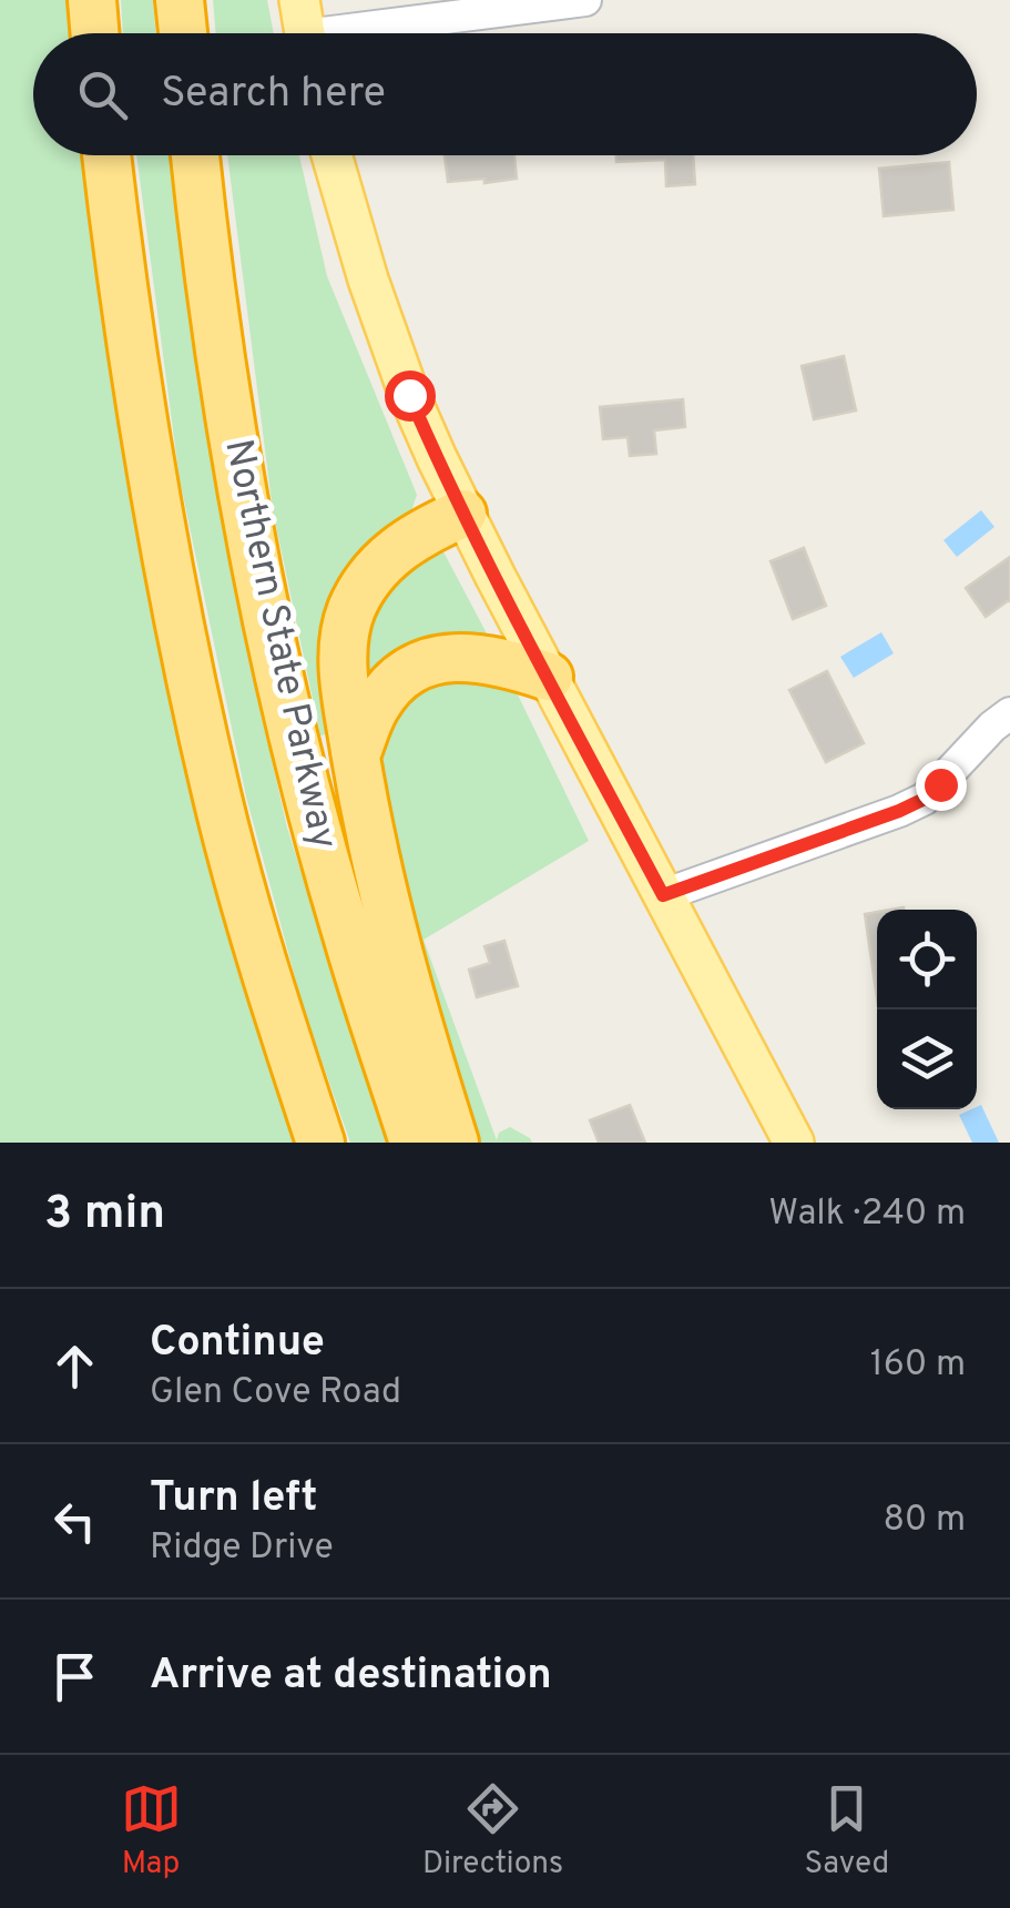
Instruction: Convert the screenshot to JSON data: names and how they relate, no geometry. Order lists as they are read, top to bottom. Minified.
{"streets":{"highway":["Northern State Parkway"]},"page":{"search":"Search here","heading":["3 min","Walk · 240 m"],"list":[["Continue","Glen Cove Road","160 m"],["Turn left","Ridge Drive","80 m"],"Arrive at destination"],"nav":["Map","Directions","Saved"]}}
